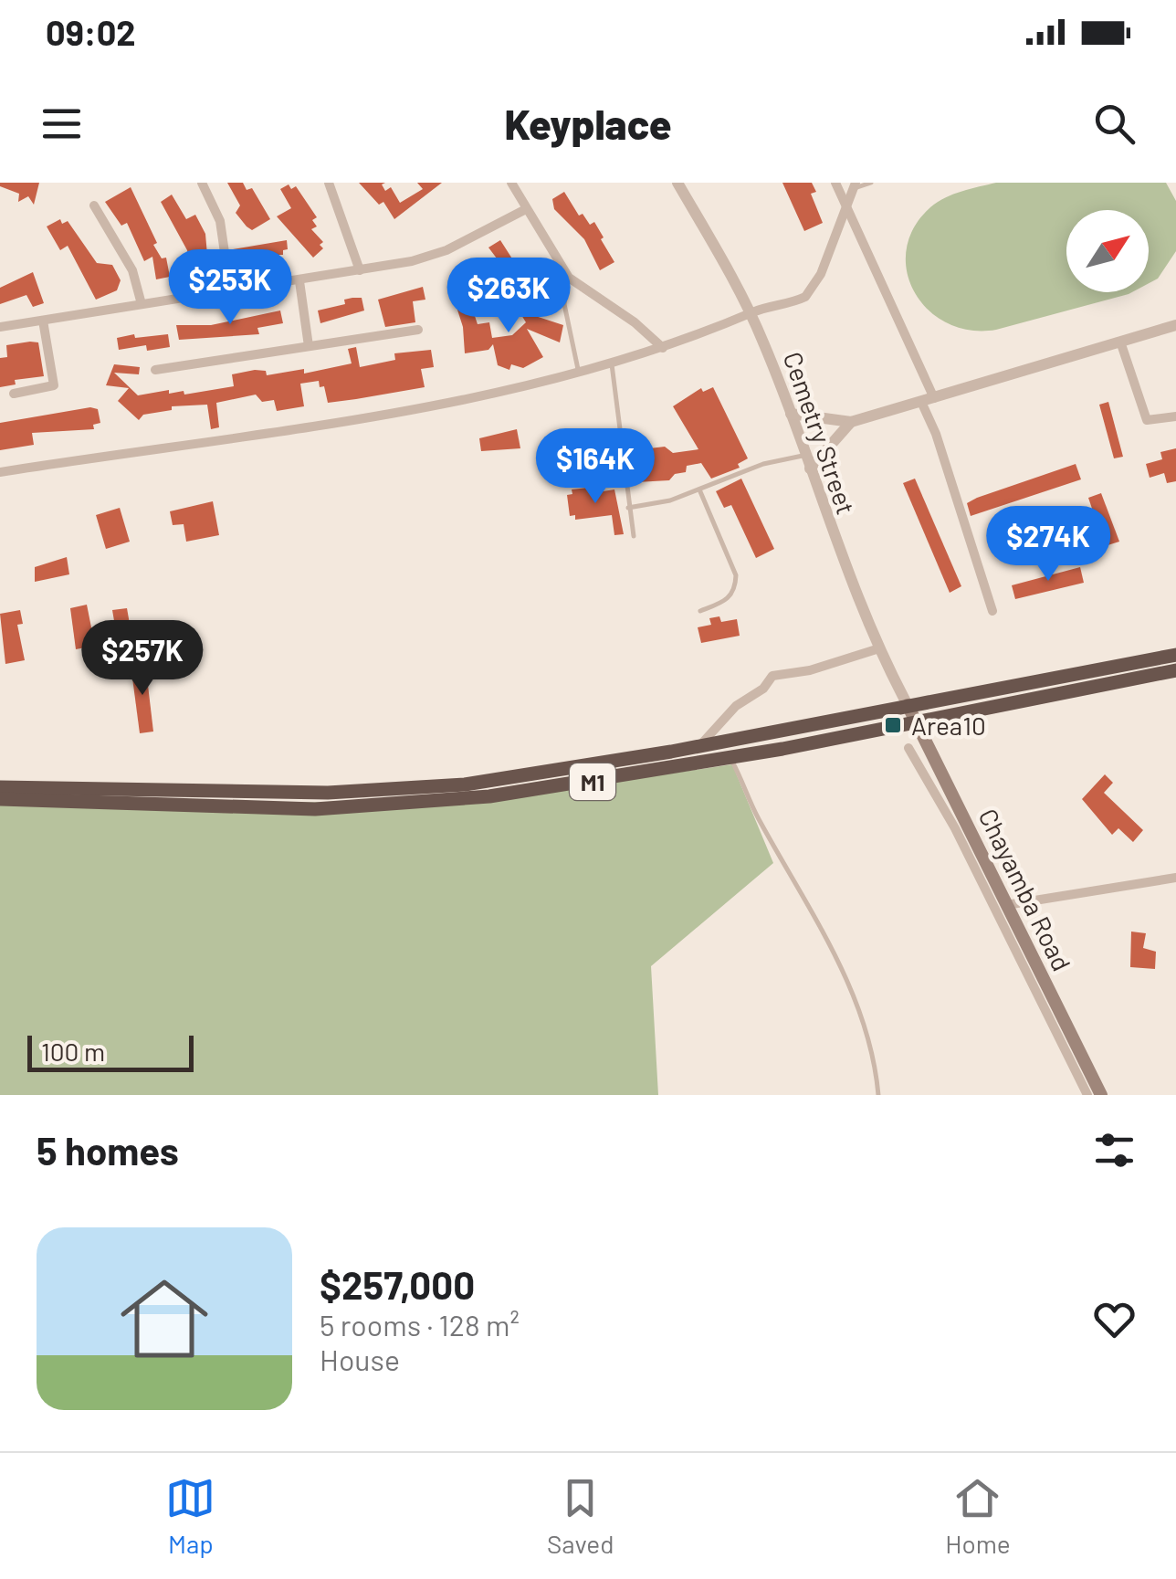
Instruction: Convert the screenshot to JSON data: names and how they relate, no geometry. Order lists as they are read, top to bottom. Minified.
{"streets":{"highway":["M1"],"main road":["Chayamba Road"],"street":["Cemetry Street"]},"crossings":[["Cemetry Street","M1"],["Cemetry Street","Chayamba Road"],["M1","Chayamba Road"]],"places":{"transit":["Area10"]},"scale_bar":"100 m","north":"top right","page":{"status":"09:02","header":"Keyplace","price":["$253K","$263K","$164K","$274K","$257K"],"scale":"100 m","heading":"5 homes","list":[{"name":"$257,000","note":"5 rooms · 128 m² · House"}],"tabs":["Map","Saved","Home"]}}
